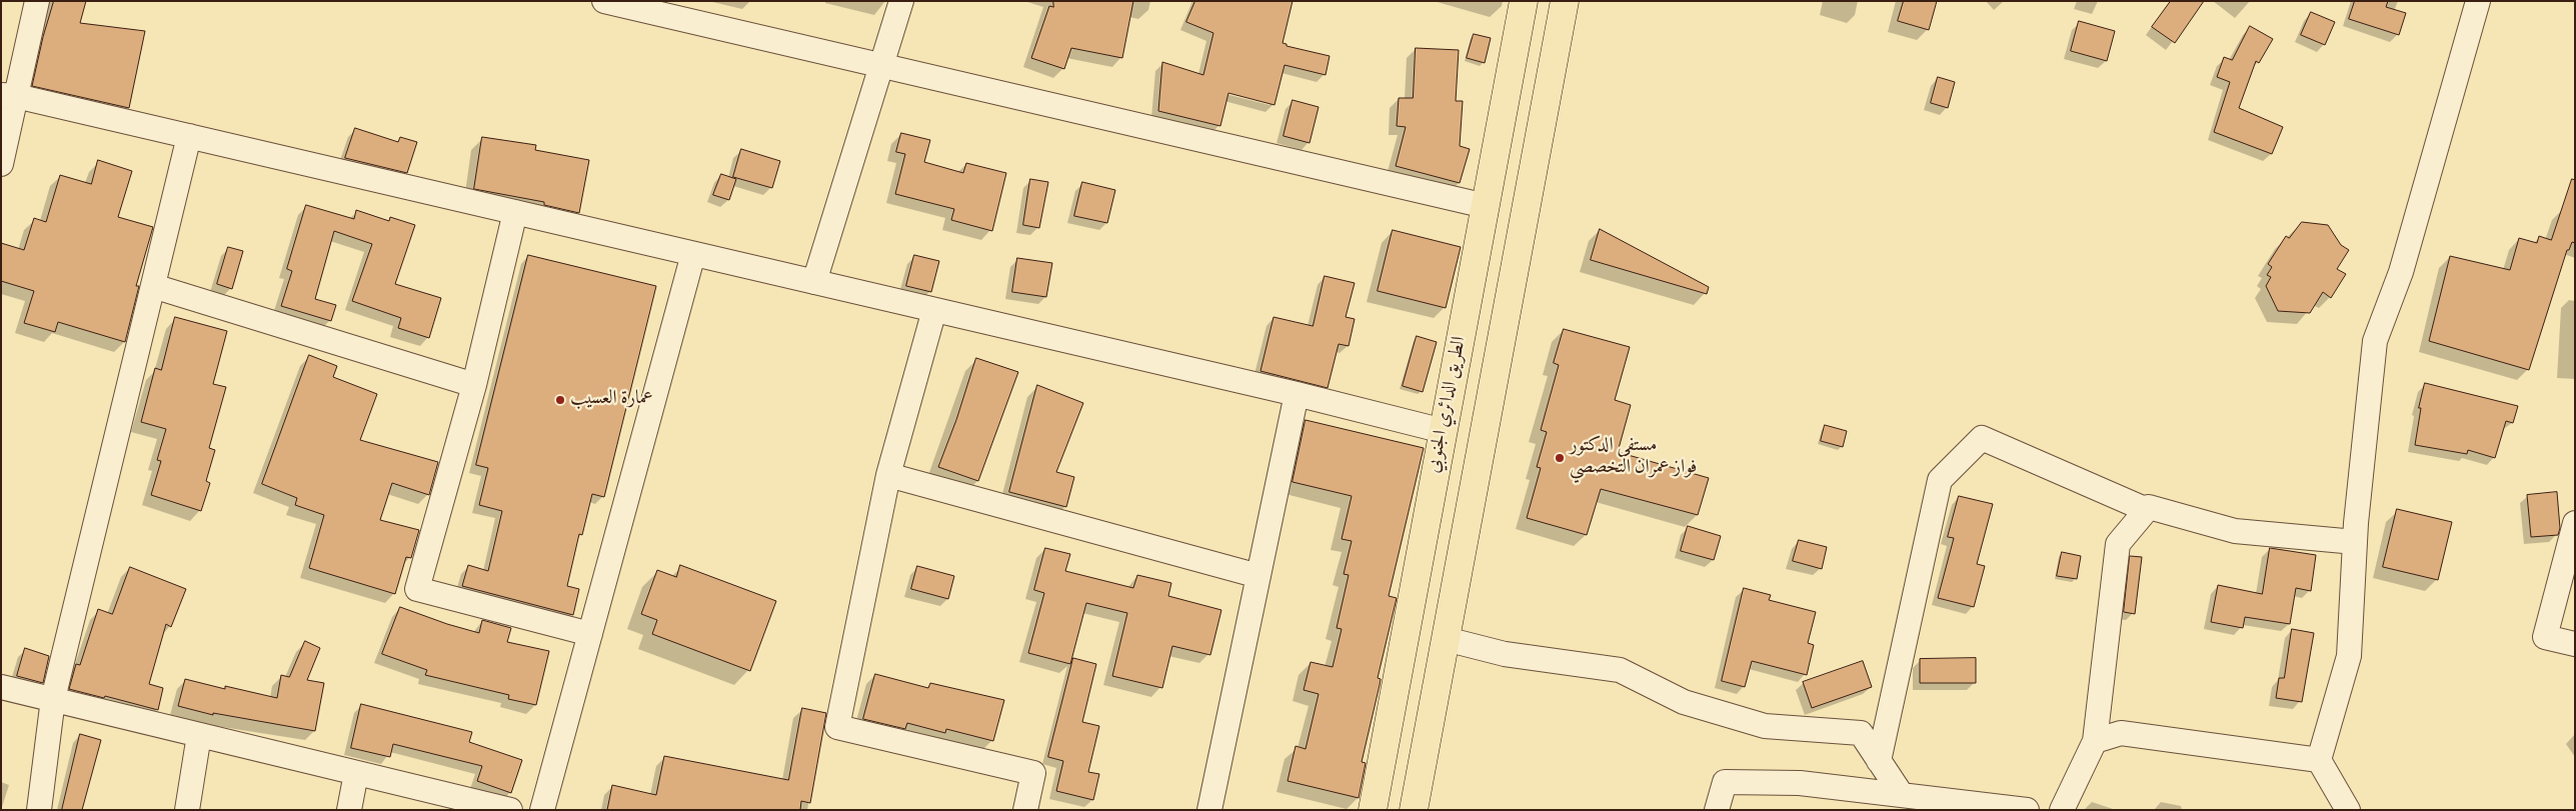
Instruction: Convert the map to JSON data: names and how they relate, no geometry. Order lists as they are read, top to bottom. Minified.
{"streets":{"main road":["الطريق الدائري الجنوبي"]},"places":["عمارة العسيب","مستفى الدكتور فواز عمران التخصصي"]}
